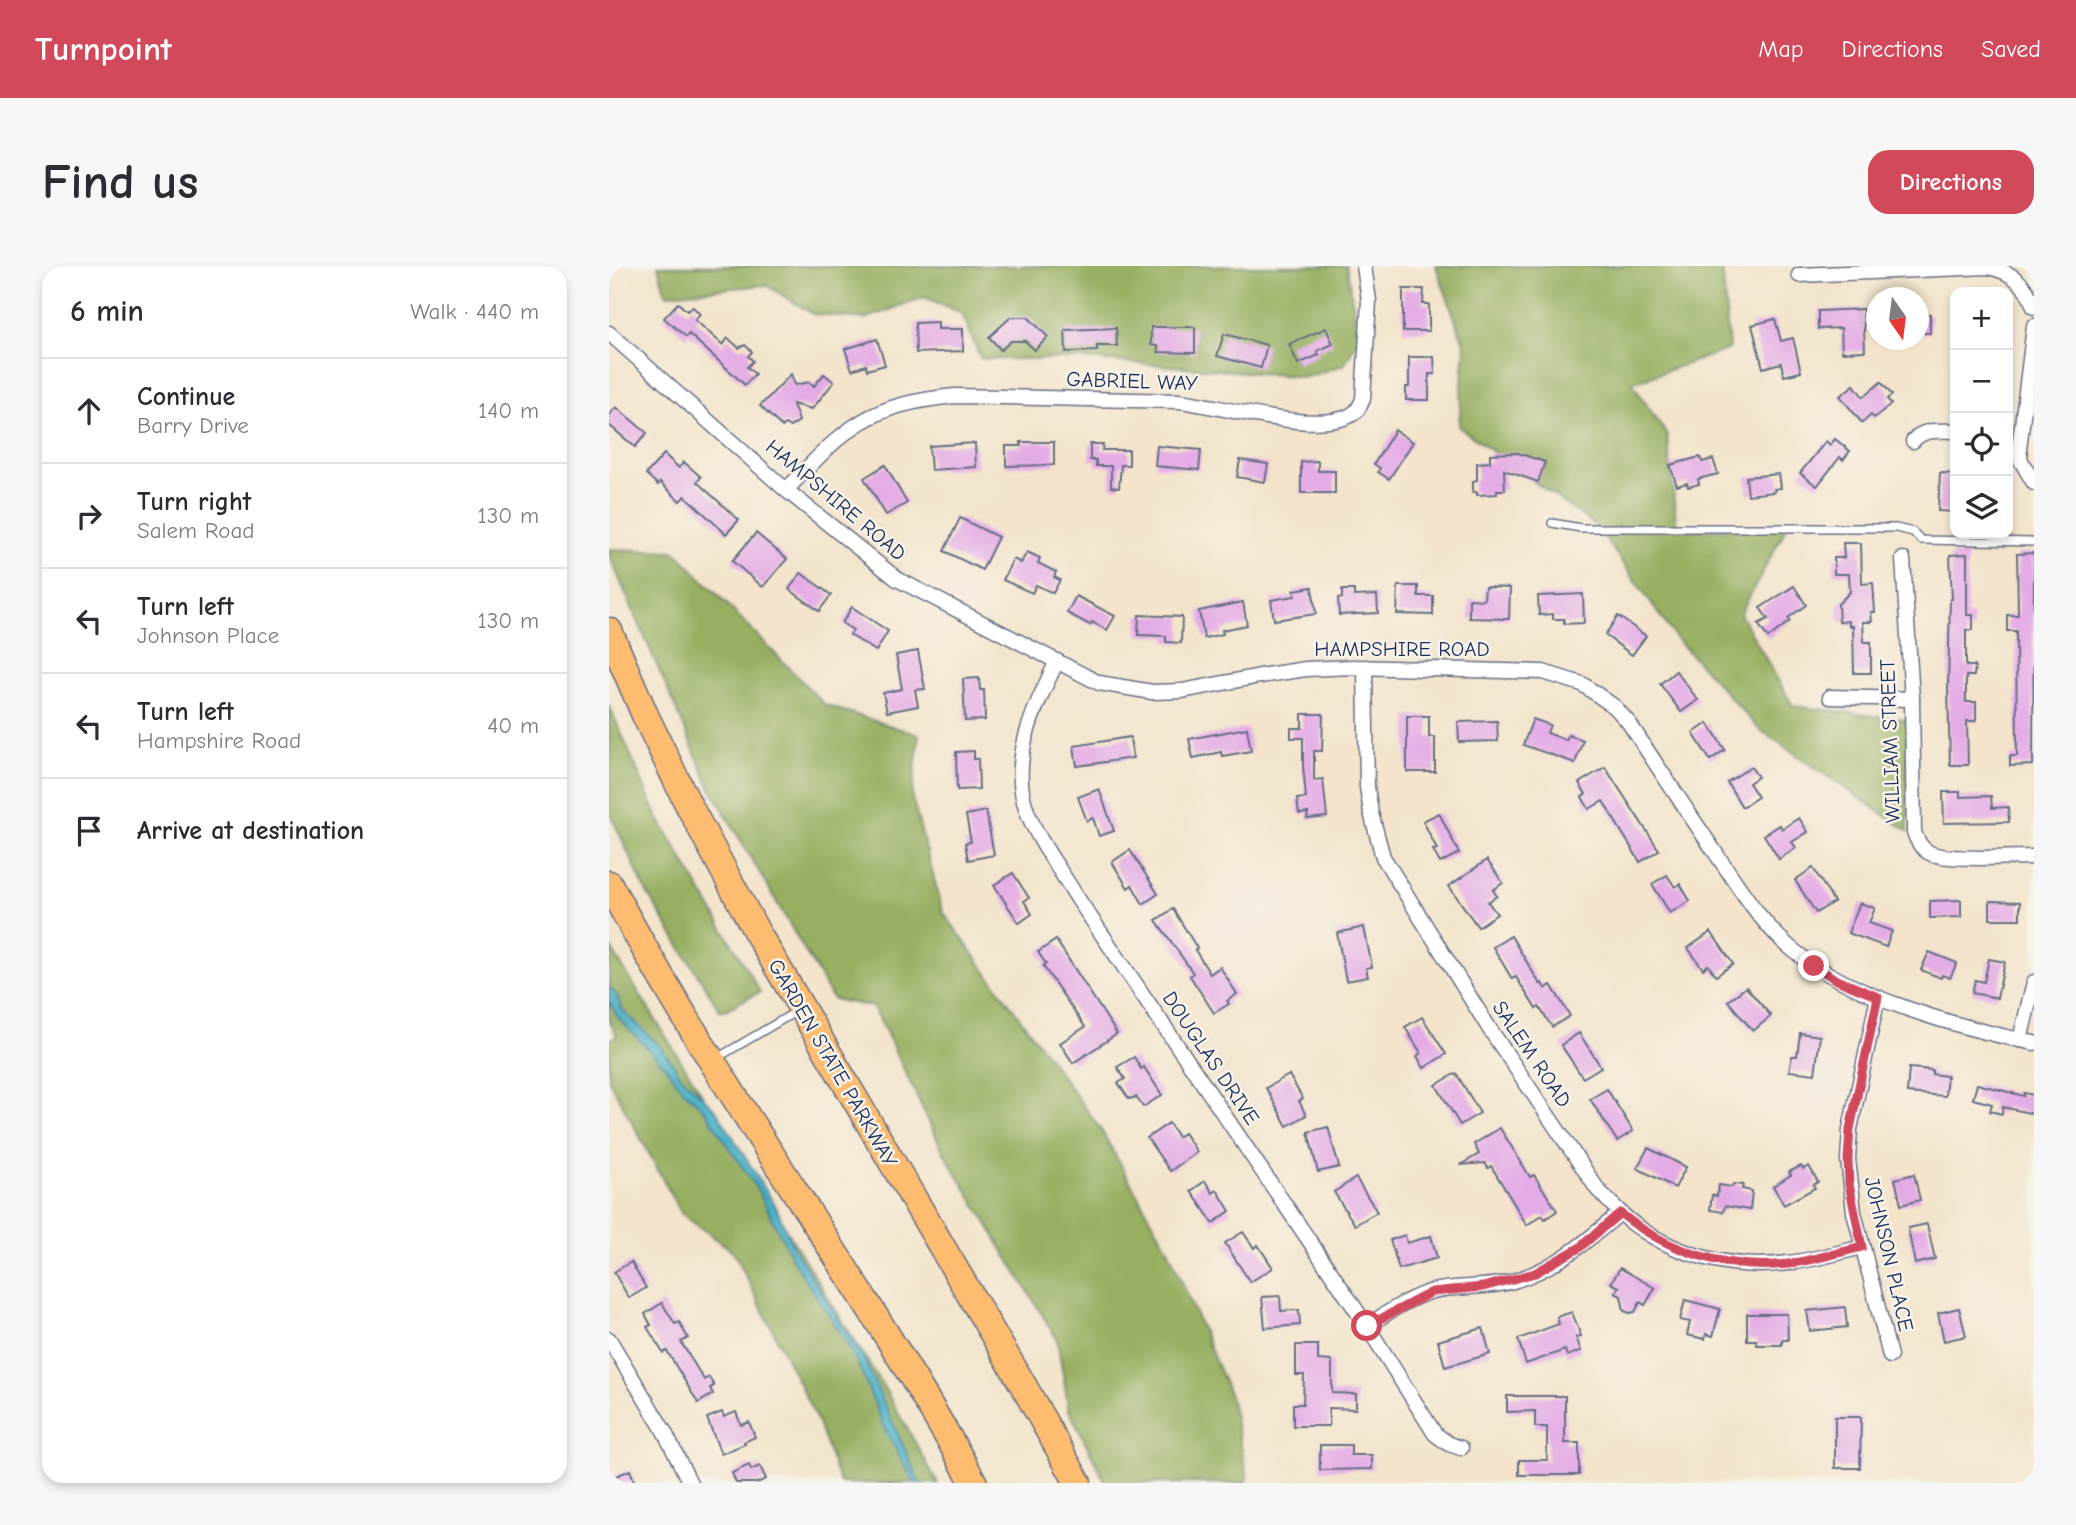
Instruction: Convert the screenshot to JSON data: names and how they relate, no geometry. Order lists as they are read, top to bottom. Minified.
{"streets":{"highway":["GARDEN STATE PARKWAY"],"street":["GABRIEL WAY","HAMPSHIRE ROAD","WILLIAM STREET","SALEM ROAD","DOUGLAS DRIVE","JOHNSON PLACE"]},"crossings":[["GABRIEL WAY","HAMPSHIRE ROAD"],["HAMPSHIRE ROAD","SALEM ROAD"],["HAMPSHIRE ROAD","DOUGLAS DRIVE"],["HAMPSHIRE ROAD","JOHNSON PLACE"],["SALEM ROAD","JOHNSON PLACE"]],"north":"bottom","page":{"header":"Turnpoint","nav":["Map","Directions","Saved"],"buttons":"Directions","title":"Find us","heading":["6 min","Walk · 440 m"],"map_buttons":["+","−"],"list":[["Continue","Barry Drive","140 m"],["Turn right","Salem Road","130 m"],["Turn left","Johnson Place","130 m"],["Turn left","Hampshire Road","40 m"],"Arrive at destination"]}}
